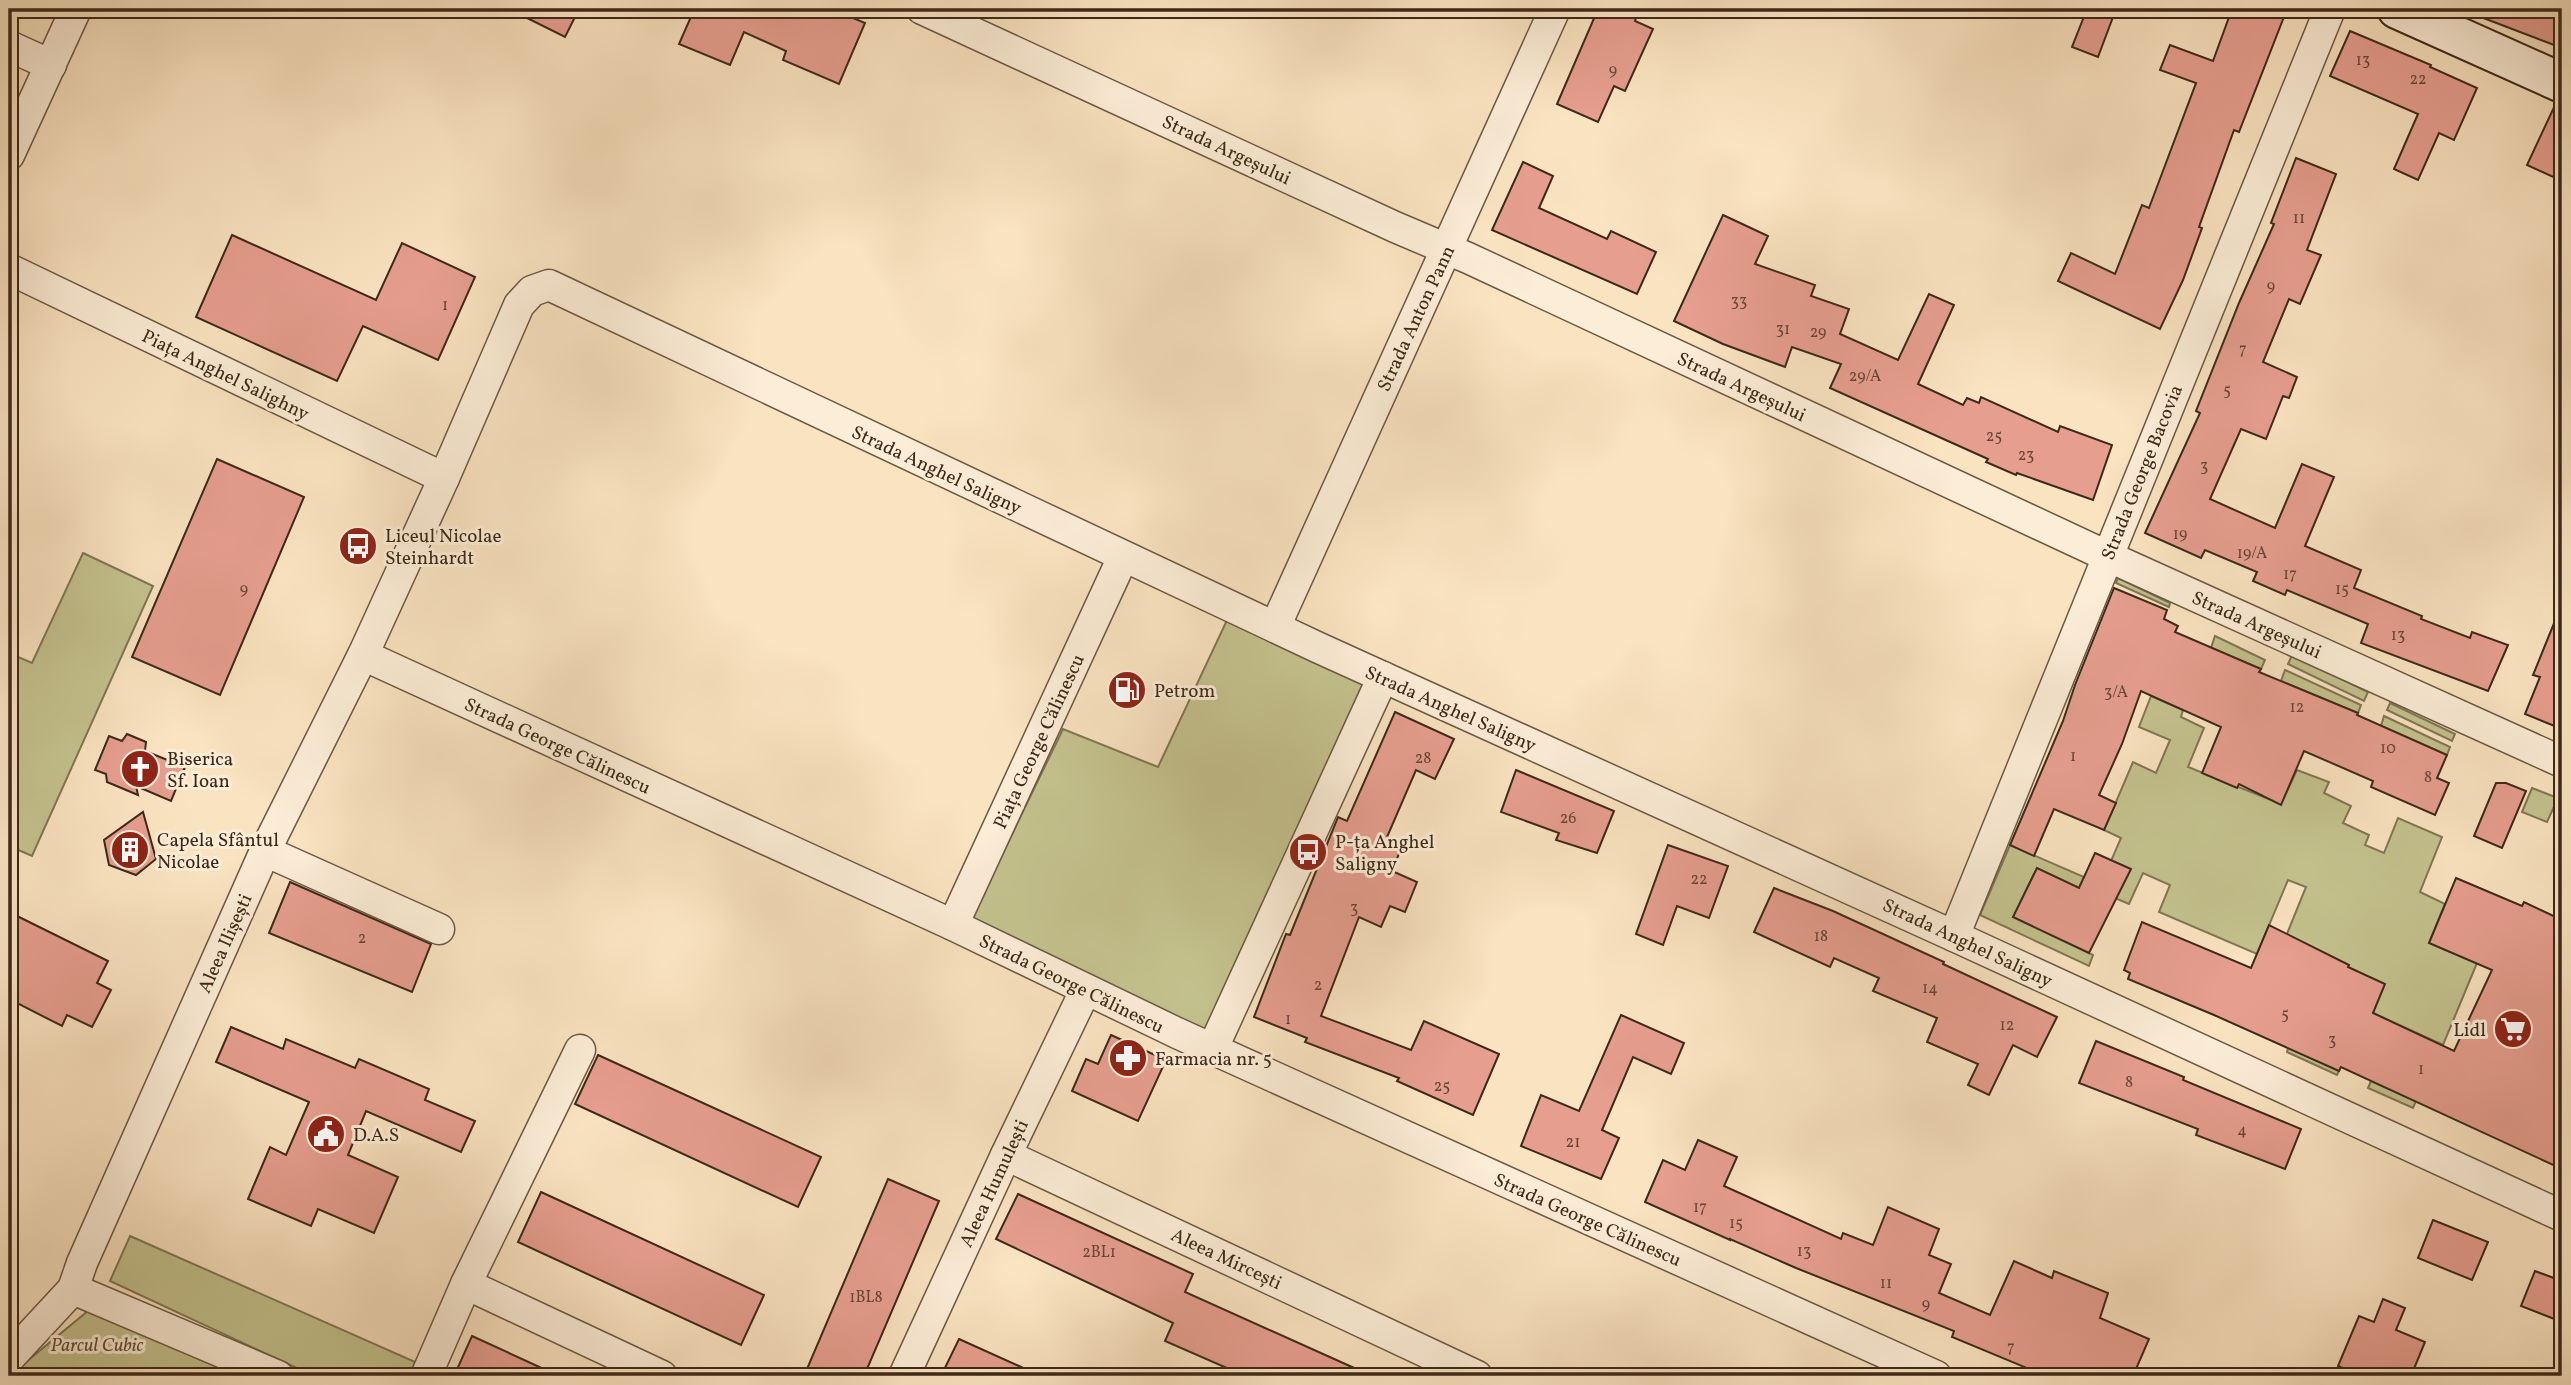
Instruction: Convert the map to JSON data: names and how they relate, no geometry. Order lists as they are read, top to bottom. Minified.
{"streets":{"street":["Strada Argeșului","Strada Anton Pann","Piața Anghel Salighny","Strada Anghel Saligny","Strada George Bacovia","Piața George Călinescu","Strada George Călinescu","Aleea Ilișești","Aleea Humulești","Aleea Mircești"]},"crossings":[["Strada Argeșului","Strada Anton Pann"],["Strada Argeșului","Strada George Bacovia"],["Strada Anton Pann","Strada Anghel Saligny"],["Piața Anghel Salighny","Strada Anghel Saligny"],["Piața Anghel Salighny","Aleea Ilișești"],["Strada Anghel Saligny","Strada George Bacovia"],["Strada Anghel Saligny","Piața George Călinescu"],["Strada Anghel Saligny","Aleea Ilișești"],["Piața George Călinescu","Strada George Călinescu"],["Strada George Călinescu","Aleea Ilișești"],["Strada George Călinescu","Aleea Humulești"],["Aleea Humulești","Aleea Mircești"]],"parks":["Parcul Cubic"],"places":{"bus stop":["Liceul Nicolae Steinhardt","P-ța Anghel Saligny"],"fuel station":["Petrom"],"church":["Biserica Sf. Ioan"],"building":["Capela Sfântul Nicolae"],"supermarket":["Lidl"],"pharmacy":["Farmacia nr. 5"],"public building":["D.A.S"]},"house_numbers":["13","9","22","11","9","33","1","31","29","7","29/A","5","25","23","3","19","19/A","17","9","15","13","3/A","12","10","1","28","8","26","22","3","18","2","2","14","5","1","12","3","1","8","25","4","21","17","15","13","2BL1","11","1BL8","9","7"]}
